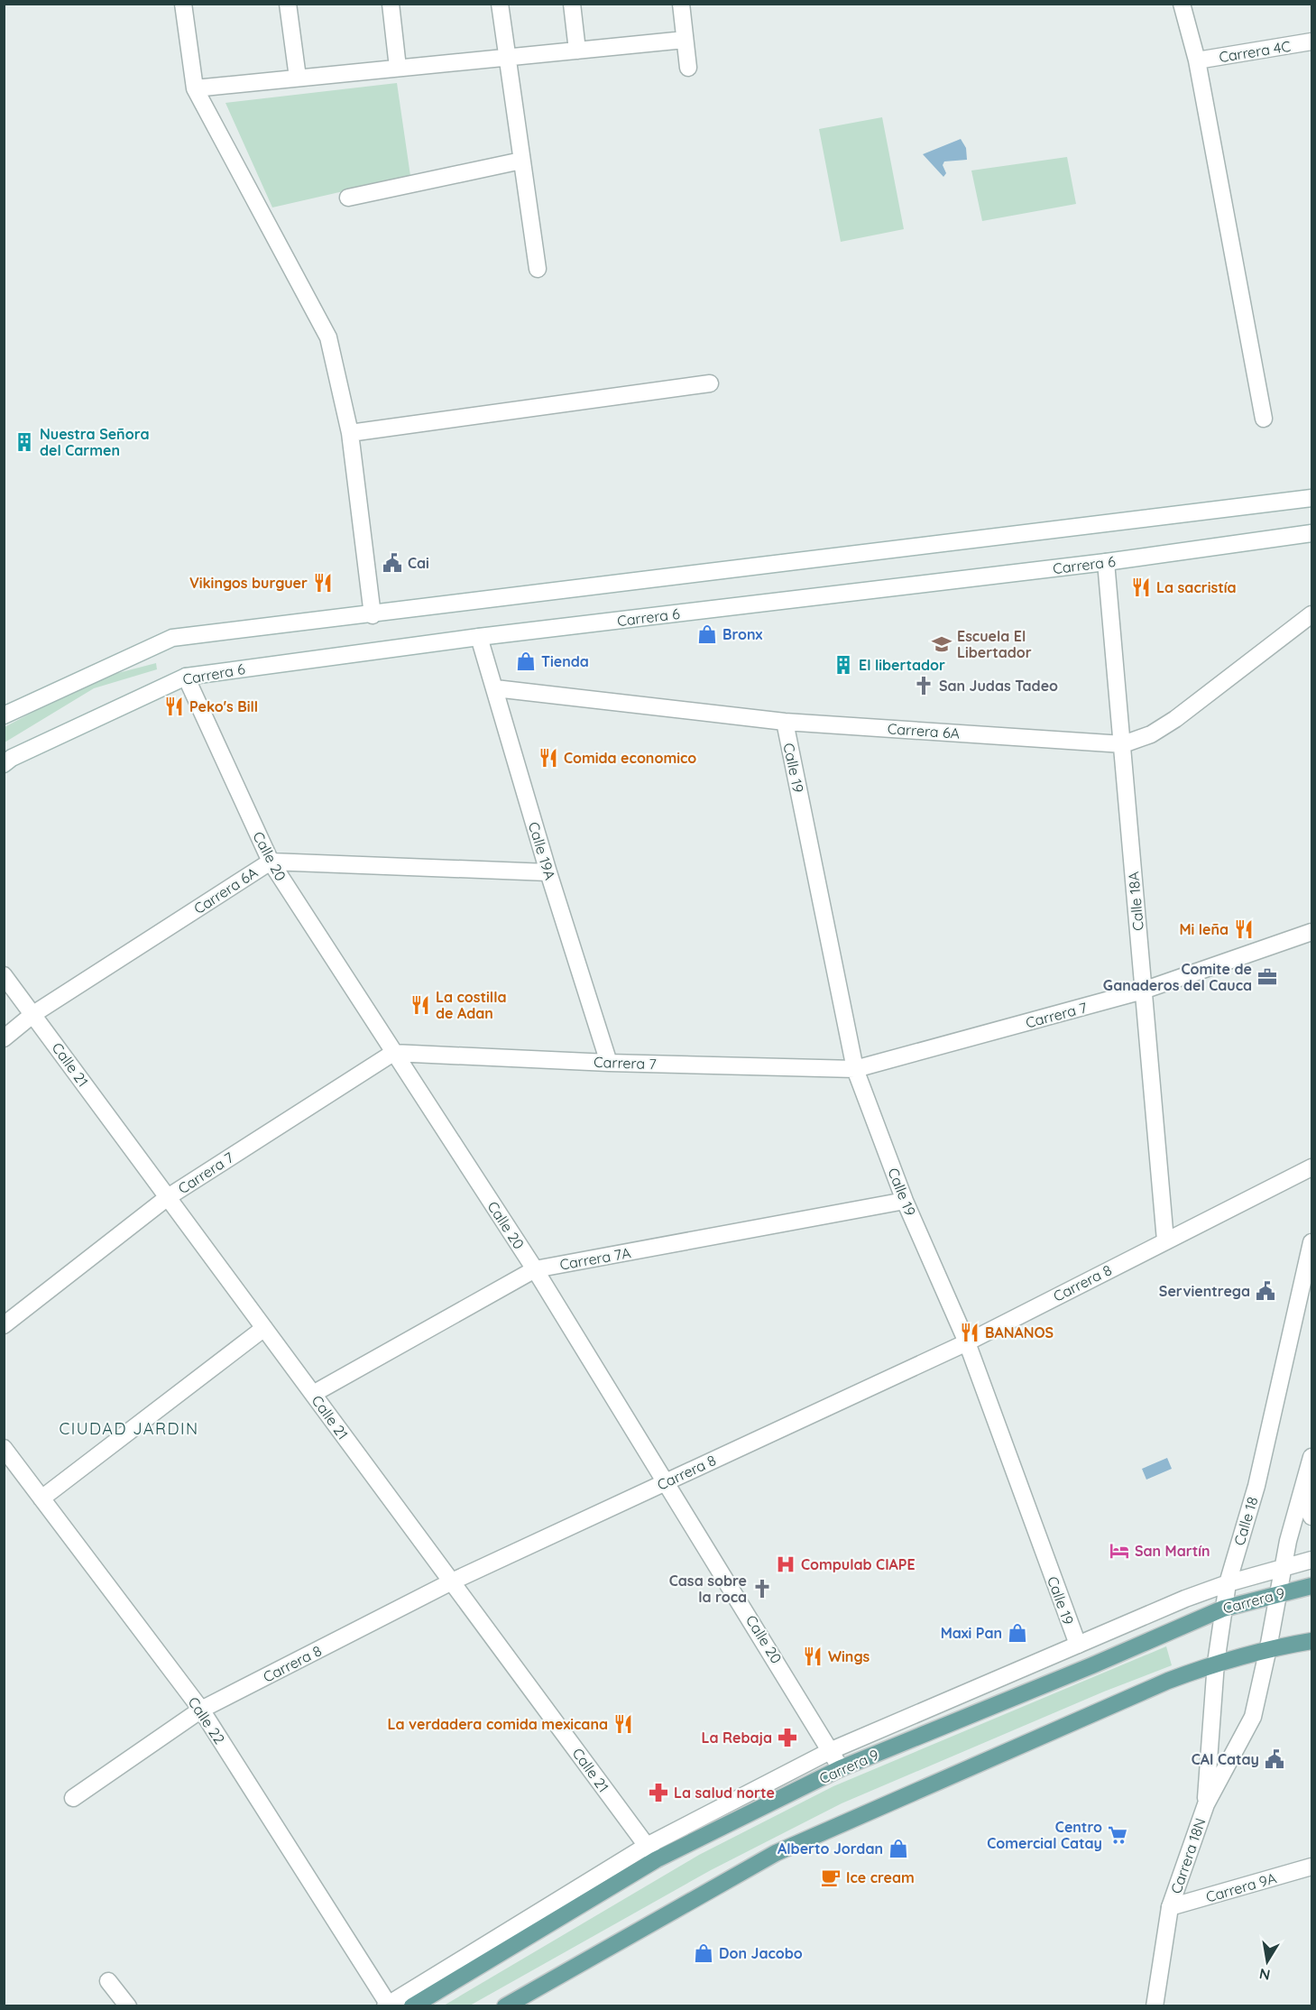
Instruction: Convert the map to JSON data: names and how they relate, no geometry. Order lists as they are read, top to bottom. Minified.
{"streets":{"main road":["Carrera 9"],"street":["Carrera 4C","Carrera 6","Carrera 6A","Calle 19","Calle 19A","Calle 20","Calle 18A","Carrera 7","Calle 21","Carrera 7A","Carrera 8","Calle 18","Calle 22","Carrera 18N","Carrera 9A"]},"crossings":[["Carrera 6","Calle 19A"],["Carrera 6","Calle 20"],["Carrera 6","Calle 18A"],["Carrera 6A","Calle 19"],["Carrera 6A","Calle 19A"],["Carrera 6A","Calle 20"],["Carrera 6A","Calle 18A"],["Carrera 6A","Calle 21"],["Calle 19","Carrera 7"],["Calle 19","Carrera 7A"],["Calle 19","Carrera 8"],["Calle 19A","Carrera 7"],["Calle 20","Carrera 7"],["Calle 20","Carrera 7A"],["Calle 20","Carrera 8"],["Calle 20","Carrera 9"],["Calle 18A","Carrera 7"],["Calle 18A","Carrera 8"],["Carrera 7","Calle 21"],["Calle 21","Carrera 7A"],["Calle 21","Carrera 8"],["Calle 21","Carrera 9"],["Carrera 8","Calle 22"],["Calle 18","Carrera 9"],["Calle 18","Carrera 18N"],["Carrera 18N","Carrera 9A"]],"districts":["CIUDAD JARDIN"],"places":{"building":["Nuestra Señora del Carmen","El libertador"],"public building":["Cai","Servientrega","CAI Catay"],"restaurant":["Vikingos burguer","La sacristía","Peko's Bill","Comida economico","Mi leña","La costilla de Adan","BANANOS","Wings","La verdadera comida mexicana"],"shop":["Bronx","Tienda","Maxi Pan","Alberto Jordan","Don Jacobo"],"school or university":["Escuela El Libertador"],"church":["San Judas Tadeo","Casa sobre la roca"],"office":["Comite de Ganaderos del Cauca"],"hotel":["San Martín"],"hospital":["Compulab CIAPE"],"pharmacy":["La Rebaja","La salud norte"],"supermarket":["Centro Comercial Catay"],"cafe":["Ice cream"]},"north":"bottom"}
